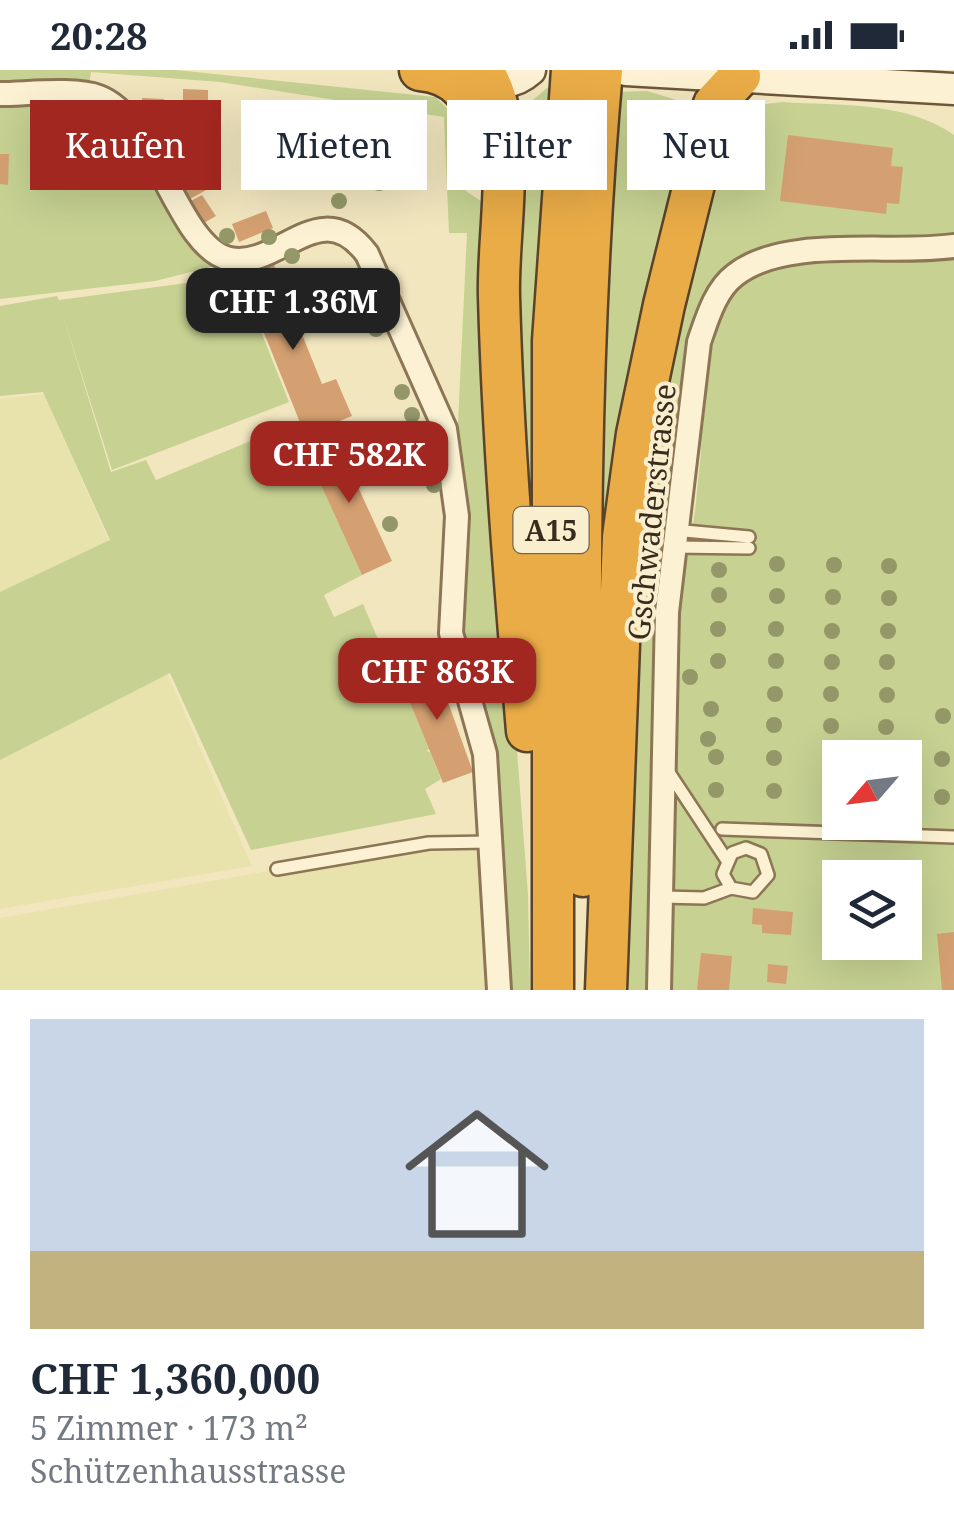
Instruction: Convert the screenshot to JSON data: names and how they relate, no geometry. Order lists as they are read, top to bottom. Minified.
{"streets":{"highway":["A15"],"street":["Gschwaderstrasse"]},"north":"bottom left","page":{"status":"20:28","chip":["Kaufen","Mieten","Filter","Neu"],"price":["CHF 1.36M","CHF 582K","CHF 863K"],"list":[{"name":"CHF 1,360,000","note":"5 Zimmer · 173 m² · Schützenhausstrasse"}]}}
